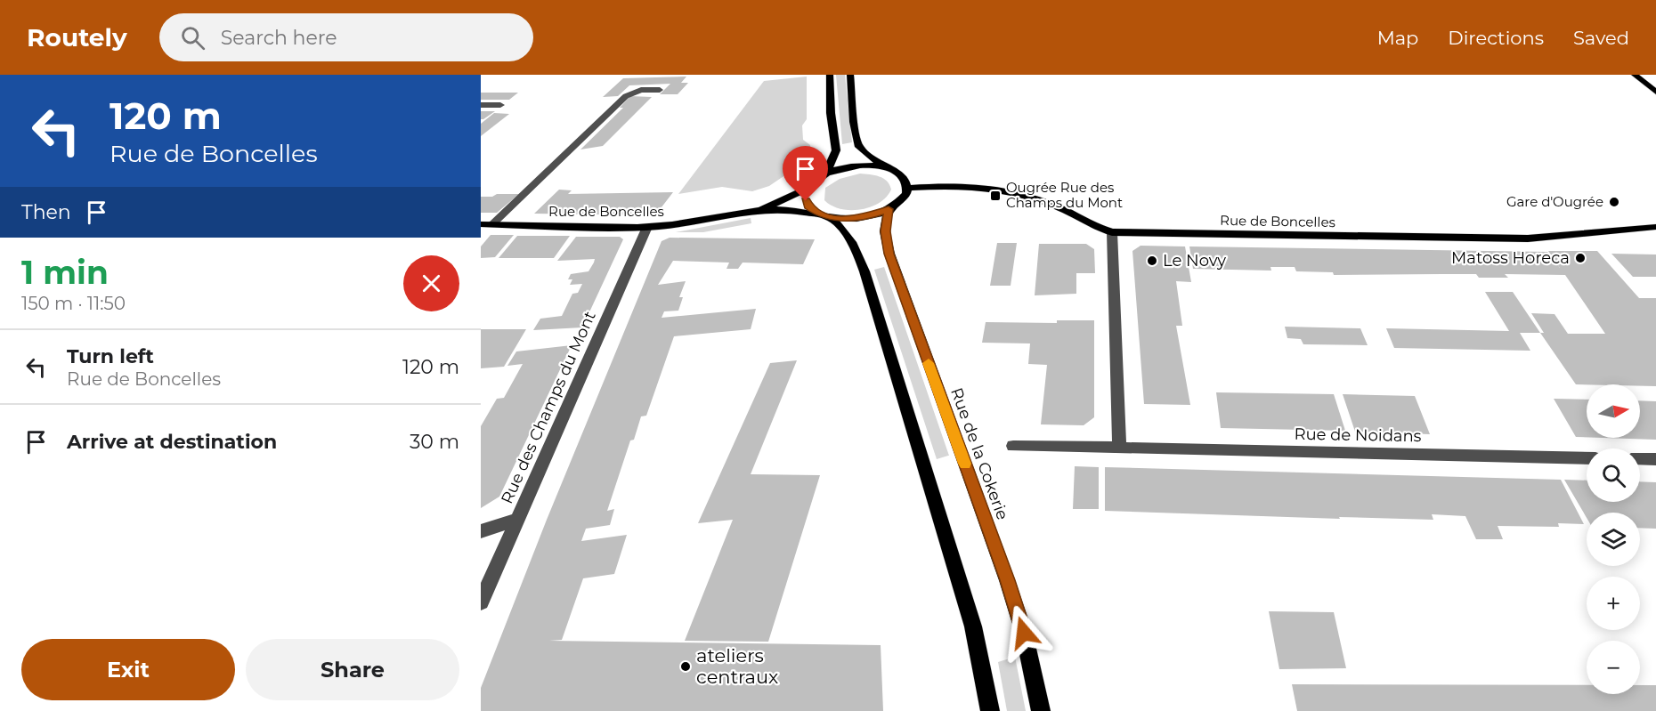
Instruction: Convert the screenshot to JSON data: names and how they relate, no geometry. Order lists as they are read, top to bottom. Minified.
{"streets":{"main road":["Rue de Boncelles","Rue de la Cokerie"],"street":["Rue des Champs du Mont","Rue de Noidans"]},"crossings":[["Rue de Boncelles","Rue des Champs du Mont"],["Rue de Boncelles","Rue de la Cokerie"]],"places":{"transit":["Ougrée Rue des Champs du Mont"],"other":["Gare d'Ougrée","Matoss Horeca","Le Novy","ateliers centraux"]},"north":"right","page":{"header":"Routely","search":"Search here","nav":["Map","Directions","Saved"],"turn":["120 m","Rue de Boncelles"],"then":"Then","heading":["1 min","150 m · 11:50"],"list":[{"name":"Turn left","note":"Rue de Boncelles","value":"120 m"},{"name":"Arrive at destination","value":"30 m"}],"map_buttons":["+","−"],"buttons":["Exit","Share"]}}
